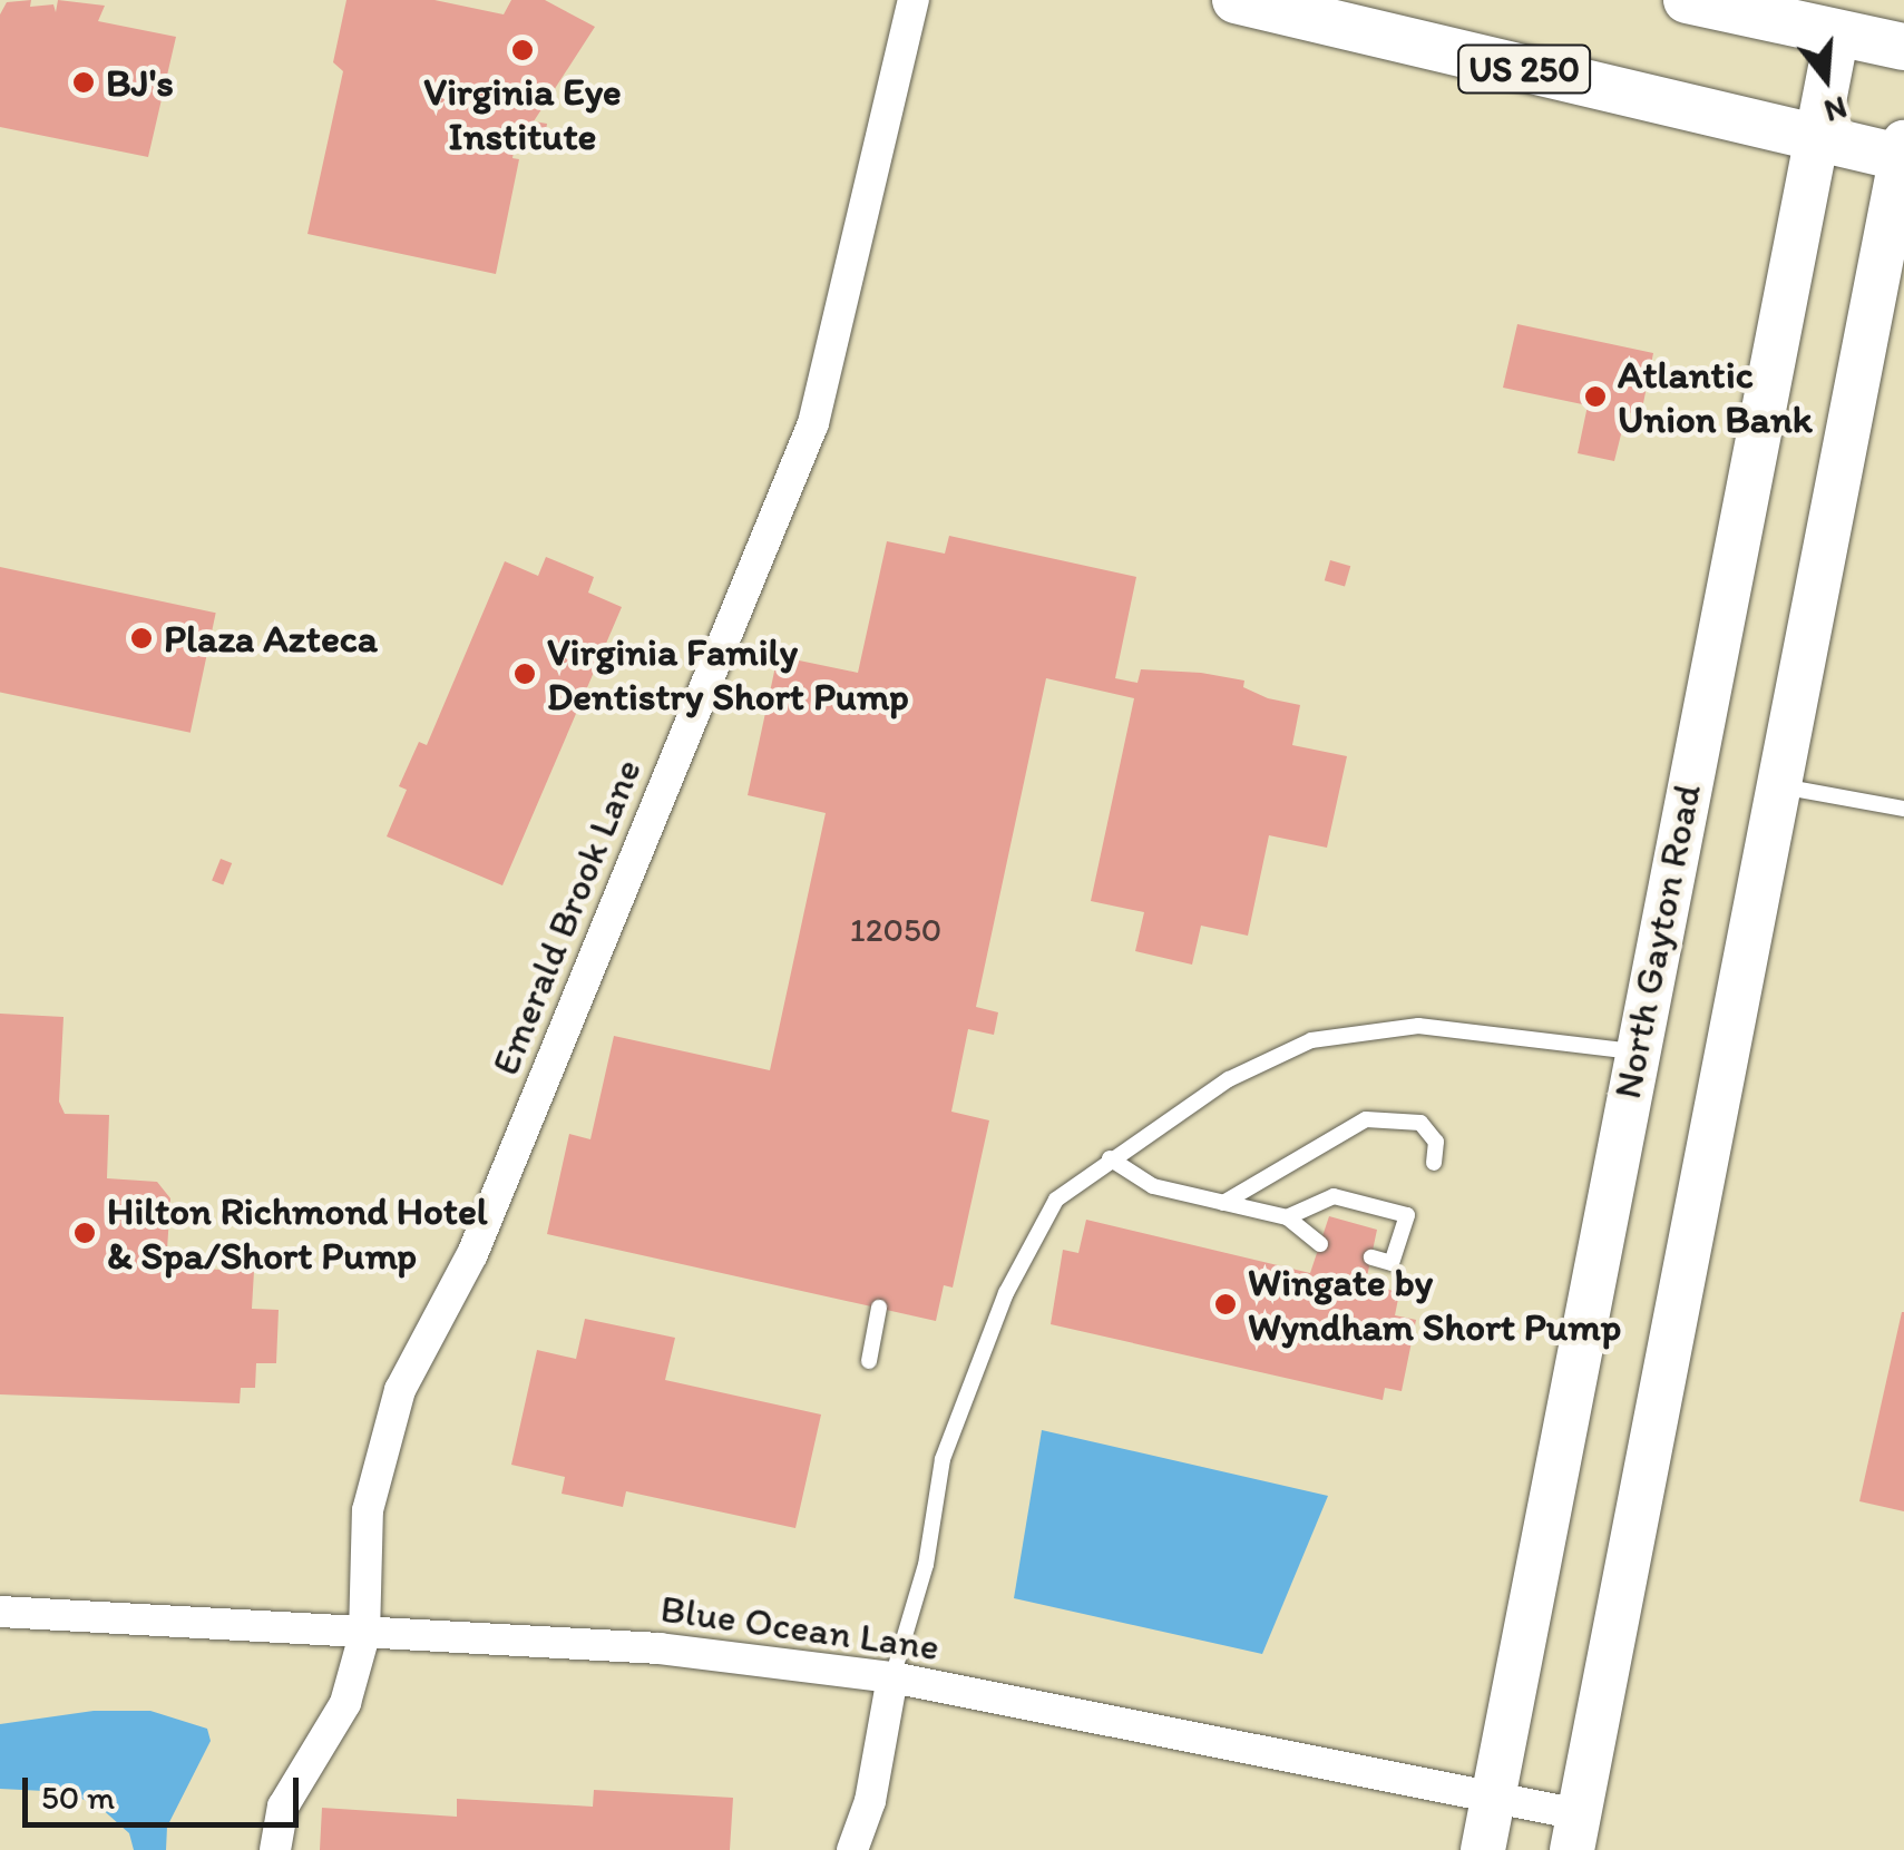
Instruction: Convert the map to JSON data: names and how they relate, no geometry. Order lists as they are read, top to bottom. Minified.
{"streets":{"main road":["US 250","North Gayton Road"],"street":["Emerald Brook Lane","Blue Ocean Lane"]},"crossings":[["US 250","North Gayton Road"],["Emerald Brook Lane","Blue Ocean Lane"],["North Gayton Road","Blue Ocean Lane"]],"places":["Virginia Eye Institute","BJ's","Atlantic Union Bank","Plaza Azteca","Virginia Family Dentistry Short Pump","Hilton Richmond Hotel & Spa/Short Pump","Wingate by Wyndham Short Pump"],"house_numbers":["12050"],"scale_bar":"50 m","north":"bottom"}
